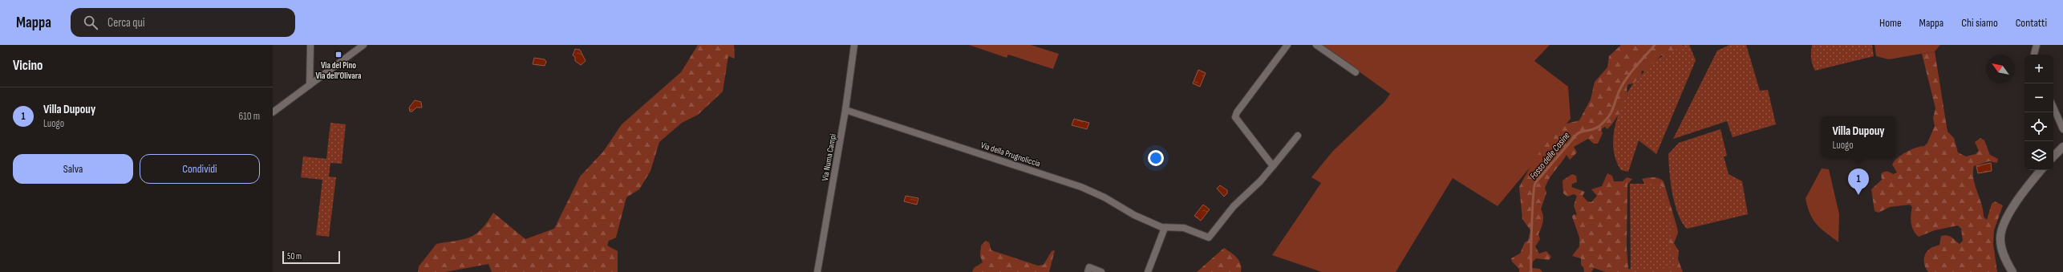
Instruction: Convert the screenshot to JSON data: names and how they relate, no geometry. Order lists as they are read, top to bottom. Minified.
{"streets":{"street":["Via della Prugnoliccia","Via Numa Campi"]},"crossings":[["Via della Prugnoliccia","Via Numa Campi"]],"water":["Fosso delle Casine"],"places":{"transit":["Via del Pino Via dell’Olivara"]},"scale_bar":"50 m","north":"top left","page":{"header":"Mappa","search":"Cerca qui","nav":["Home","Mappa","Chi siamo","Contatti"],"heading":"Vicino","map_buttons":["+","−"],"list":[{"mark":"1","name":"Villa Dupouy","note":"Luogo","value":"610 m"}],"popup":["Villa Dupouy","Luogo"],"buttons":["Salva","Condividi"],"pins":"1","scale":"50 m"}}
